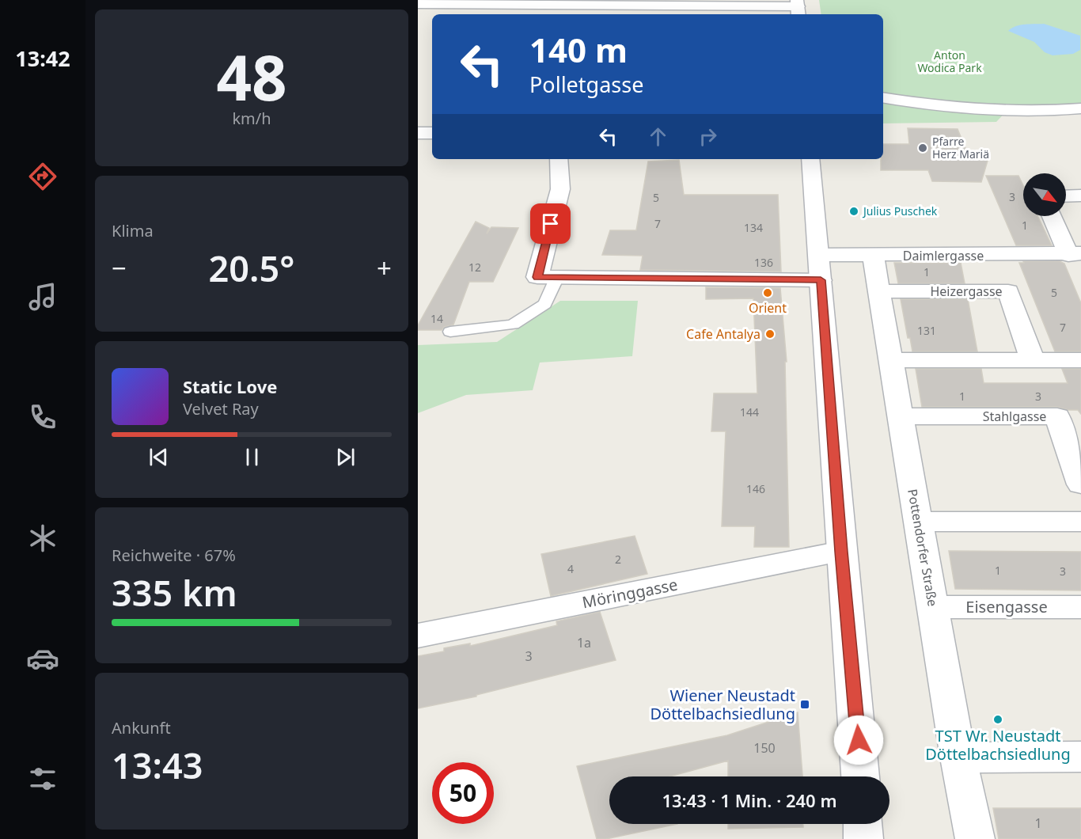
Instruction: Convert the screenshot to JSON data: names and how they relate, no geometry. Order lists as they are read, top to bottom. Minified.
{"streets":{"street":["Daimlergasse","Heizergasse","Stahlgasse","Pottendorfer Straße","Möringgasse","Eisengasse"]},"crossings":[["Daimlergasse","Pottendorfer Straße"],["Heizergasse","Pottendorfer Straße"],["Stahlgasse","Pottendorfer Straße"],["Pottendorfer Straße","Eisengasse"]],"parks":["Anton Wodica Park"],"places":{"other":["Pfarre Herz Mariä","Julius Puschek","Orient","Cafe Antalya","TST Wr. Neustadt Döttelbachsiedlung"],"transit":["Wiener Neustadt Döttelbachsiedlung"]},"house_numbers":["3","5","7","1","134","136","12","1","5","14","7","131","1","3","144","146","2","4","1","3","1a","3","150","1"],"north":"bottom right","page":{"tabs":"13:42","tile":[["48","km/h"],"Klima",["Reichweite · 67%","335 km"],["Ankunft","13:43"]],"turn":["140 m","Polletgasse"],"heat":["−","20.5°","+"],"song":["Static Love","Velvet Ray"],"limit":"50","trip":"13:43 · 1 Min. · 240 m"}}
